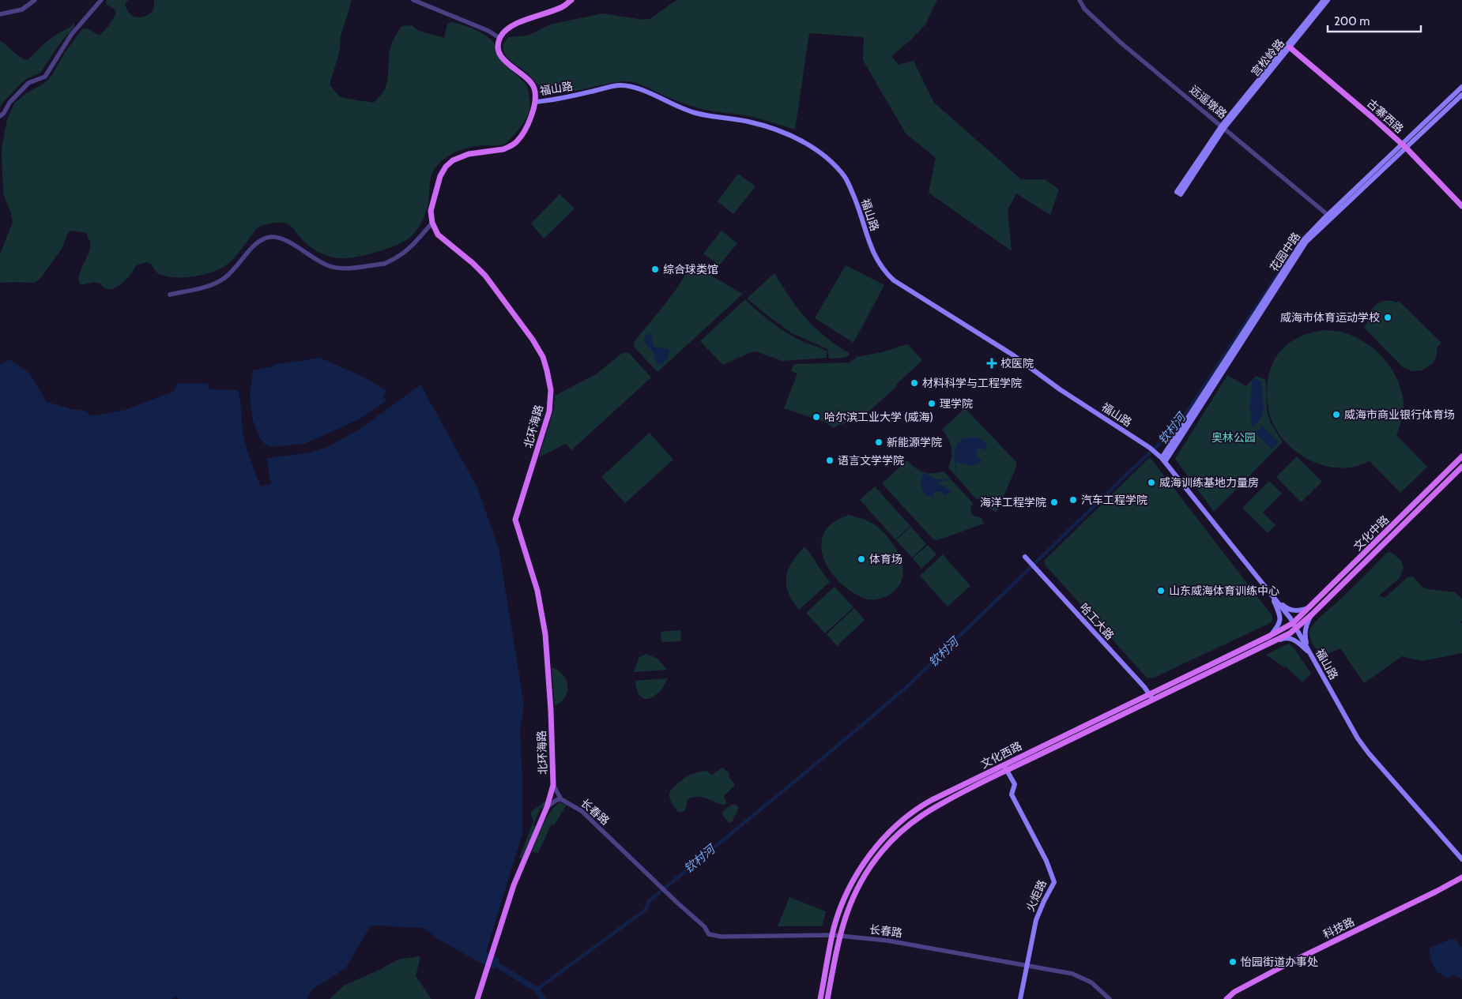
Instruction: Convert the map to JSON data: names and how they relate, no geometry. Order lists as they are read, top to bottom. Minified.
{"streets":{"main road":["宫松岭路","福山路","古寨西路","花园中路","北环海路","文化中路","哈工大路","文化西路","火炬路","科技路"],"street":["远遥墩路","长春路"]},"crossings":[["宫松岭路","远遥墩路"],["宫松岭路","古寨西路"],["福山路","花园中路"],["福山路","文化中路"],["福山路","文化西路"],["远遥墩路","花园中路"],["古寨西路","花园中路"],["文化中路","文化西路"],["哈工大路","文化西路"],["文化西路","长春路"],["文化西路","火炬路"],["长春路","火炬路"]],"water":["钦村河"],"parks":["奥林公园"],"places":{"other":["综合球类馆","威海市体育运动学校","材料科学与工程学院","理学院","威海市商业银行体育场","哈尔滨工业大学 (威海)","新能源学院","语言文学学院","威海训练基地力量房","汽车工程学院","海洋工程学院","体育场","山东威海体育训练中心","怡园街道办事处"],"health":["校医院"]},"scale_bar":"200 m"}
